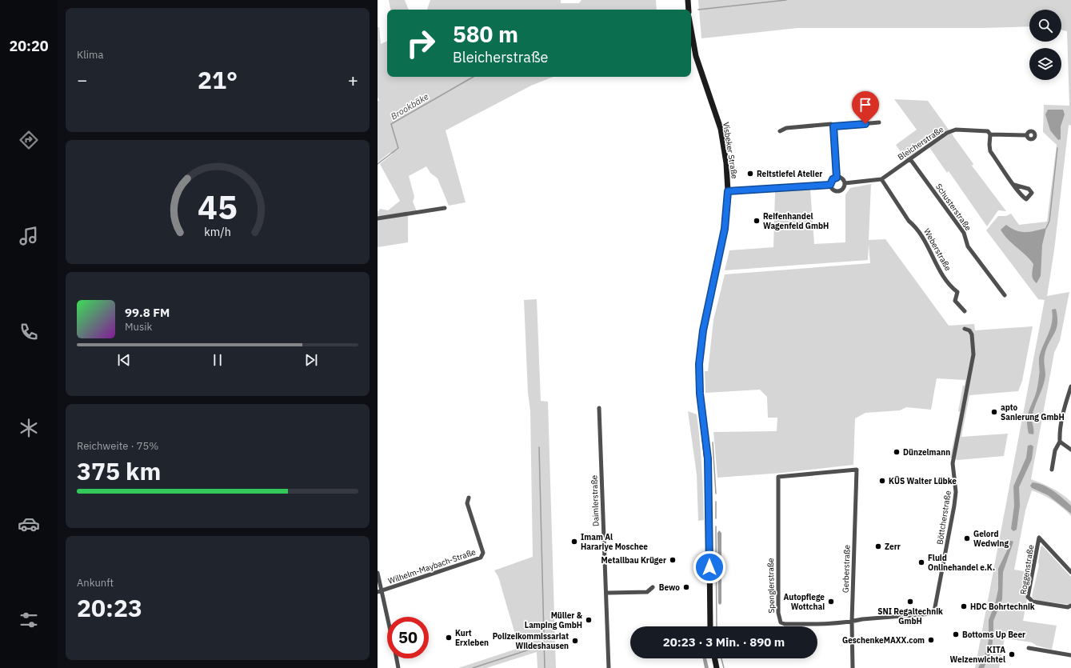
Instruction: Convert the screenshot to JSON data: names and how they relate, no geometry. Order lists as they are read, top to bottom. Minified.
{"streets":{"main road":["Visbeker Straße"],"street":["Bleicherstraße","Schusterstraße","Weberstraße","Daimlerstraße","Böttcherstraße","Wilhelm-Maybach-Straße","Gerberstraße","Roggenstraße","Spenglerstraße"]},"crossings":[["Bleicherstraße","Schusterstraße"],["Bleicherstraße","Weberstraße"],["Böttcherstraße","Gerberstraße"],["Böttcherstraße","Spenglerstraße"],["Gerberstraße","Spenglerstraße"]],"water":["Brookbäke"],"places":["Reitstiefel Atelier","Reifenhandel Wagenfeld GmbH","apto Sanierung GmbH","Dünzelmann","KÜS Walter Lübke","Gelord Wedwing","Imam Al Harariye Moschee","Zerr","Metallbau Krüger","Fluid Onlinehandel e.K.","Bewo","Autopflege Wottchai","SNI Regaltechnik GmbH","HDC Bohrtechnik","Müller & Lamping GmbH","Bottoms Up Beer","Kurt Erxleben","GeschenkeMAXX.com","Polizeikommissariat Wildeshausen","KITA Weizenwichtel"],"page":{"tabs":"20:20","tile":["Klima",["Reichweite · 75%","375 km"],["Ankunft","20:23"]],"turn":["580 m","Bleicherstraße"],"heat":["−","21°","+"],"song":["99.8 FM","Musik"],"limit":"50","trip":"20:23 · 3 Min. · 890 m","gauge":["45","km/h"]}}
